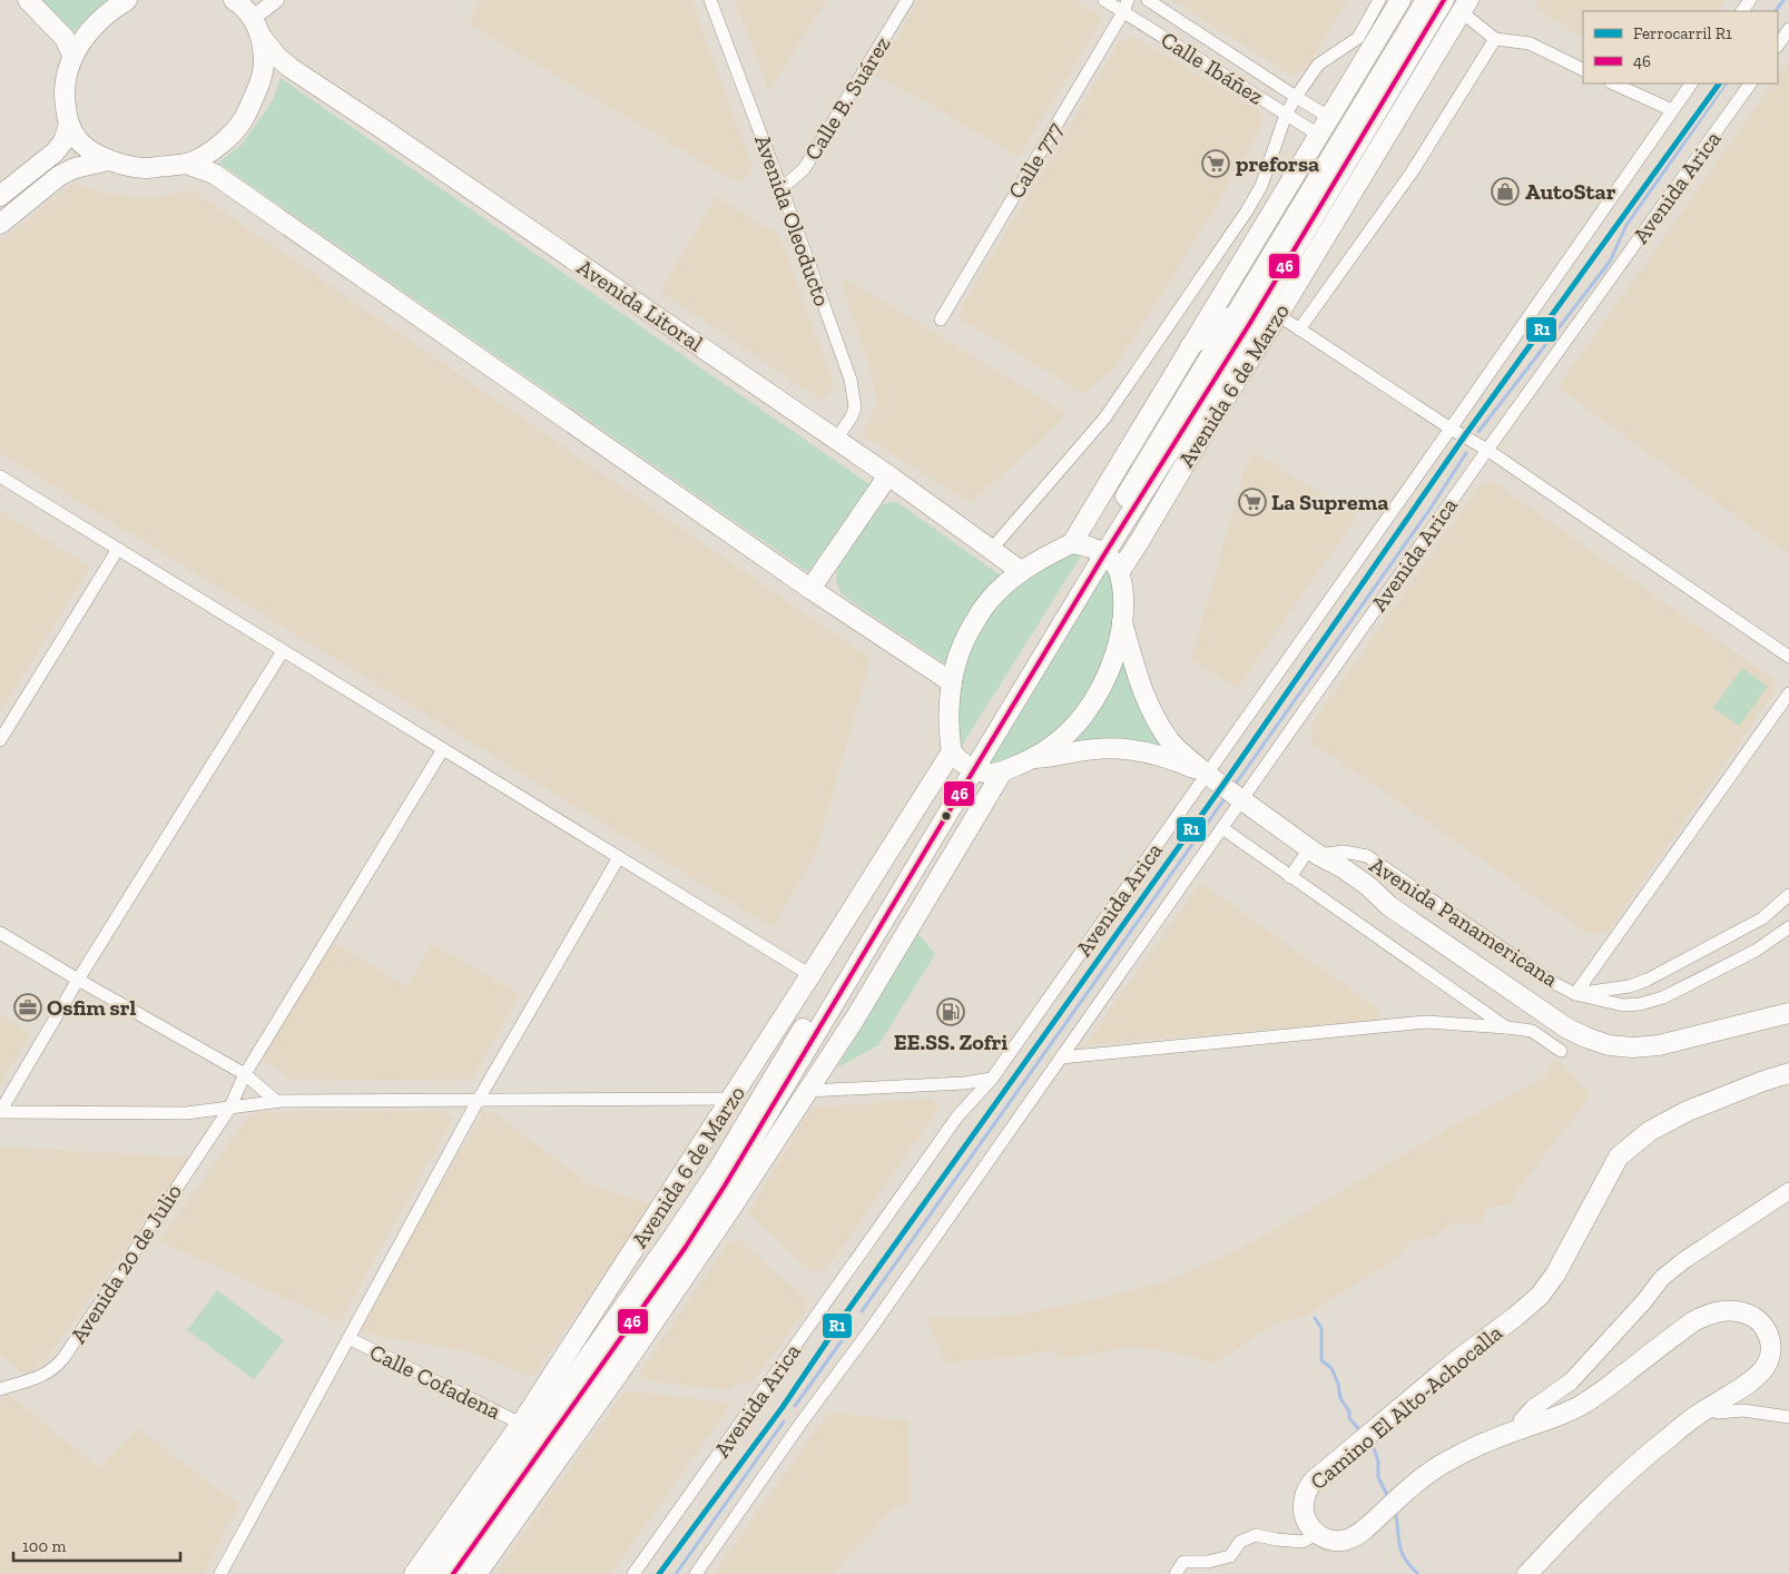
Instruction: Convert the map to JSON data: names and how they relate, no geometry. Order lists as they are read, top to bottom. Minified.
{"streets":{"main road":["Avenida Litoral","Avenida 6 de Marzo","Camino El Alto-Achocalla"],"street":["Calle Ibáñez","Calle B. Suárez","Calle 777","Avenida Arica","Avenida Oleoducto","Avenida Panamericana","Avenida 20 de Julio","Calle Cofadena"]},"crossings":[["Calle Ibáñez","Calle 777"],["Calle B. Suárez","Avenida Oleoducto"],["Avenida Oleoducto","Avenida Litoral"],["Avenida 6 de Marzo","Calle Cofadena"]],"places":{"supermarket":["preforsa","La Suprema"],"shop":["AutoStar"],"office":["Osfim srl"],"fuel station":["EE.SS. Zofri"]},"lines":["transit line 46","rail line R1"],"legend":["Ferrocarril R1","46"],"scale_bar":"100 m"}
